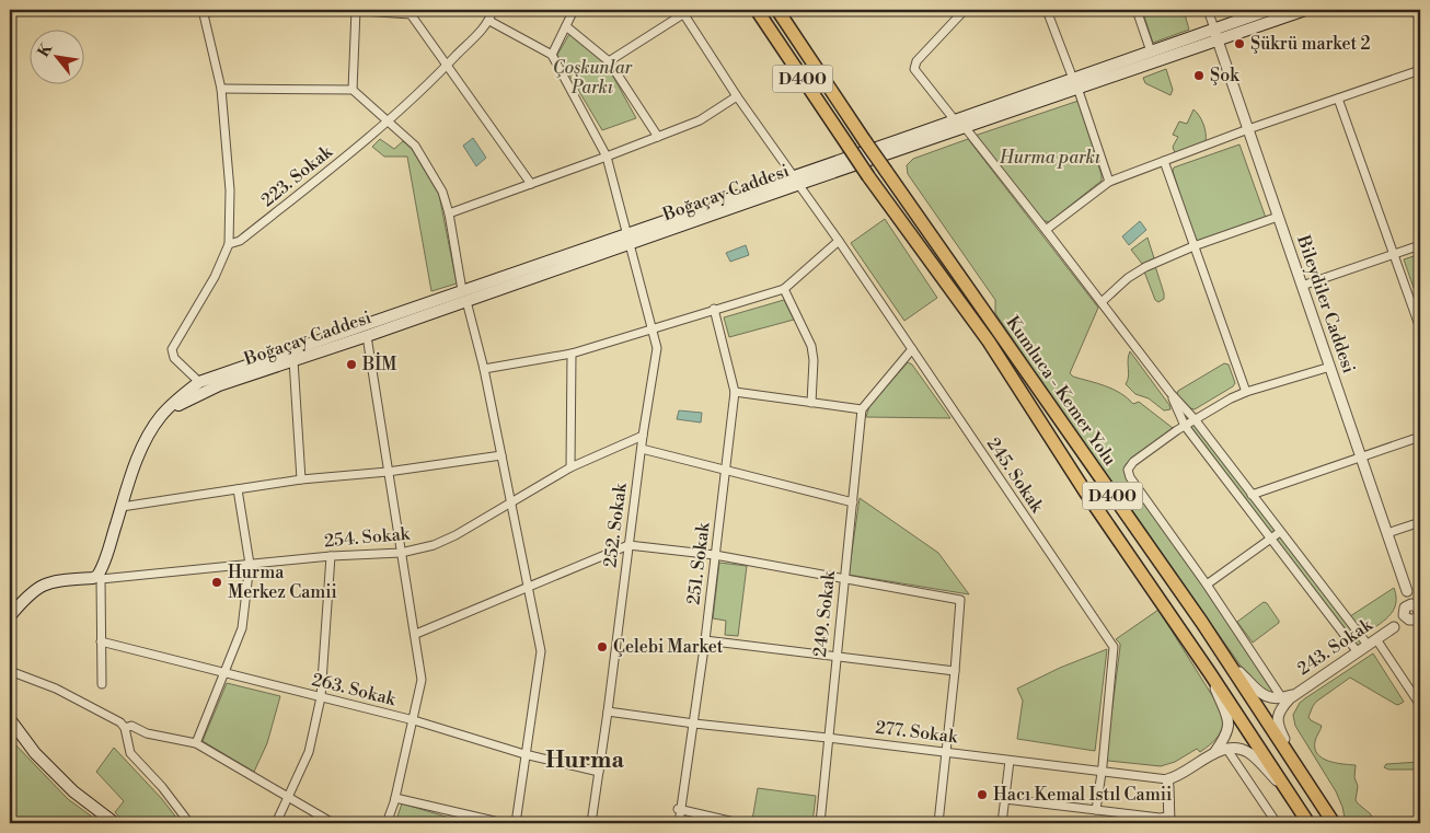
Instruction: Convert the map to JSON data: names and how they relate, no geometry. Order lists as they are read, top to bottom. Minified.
{"streets":{"highway":["D400","Kumluca - Kemer Yolu"],"main road":["Boğaçay Caddesi"],"street":["223. Sokak","Bileydiler Caddesi","245. Sokak","252. Sokak","254. Sokak","251. Sokak","249. Sokak","243. Sokak","263. Sokak","277. Sokak"]},"crossings":[["Boğaçay Caddesi","Bileydiler Caddesi"],["Boğaçay Caddesi","245. Sokak"],["Boğaçay Caddesi","252. Sokak"],["Boğaçay Caddesi","254. Sokak"],["Bileydiler Caddesi","243. Sokak"],["245. Sokak","277. Sokak"],["252. Sokak","254. Sokak"],["252. Sokak","263. Sokak"],["252. Sokak","277. Sokak"],["251. Sokak","277. Sokak"],["249. Sokak","277. Sokak"]],"districts":["Hurma"],"parks":["Çoşkunlar Parkı","Hurma parkı"],"places":["Şükrü market 2","Şok","BİM","Hurma Merkez Camii","Çelebi Market","Hacı Kemal Istıl Camii"],"north":"top left"}
